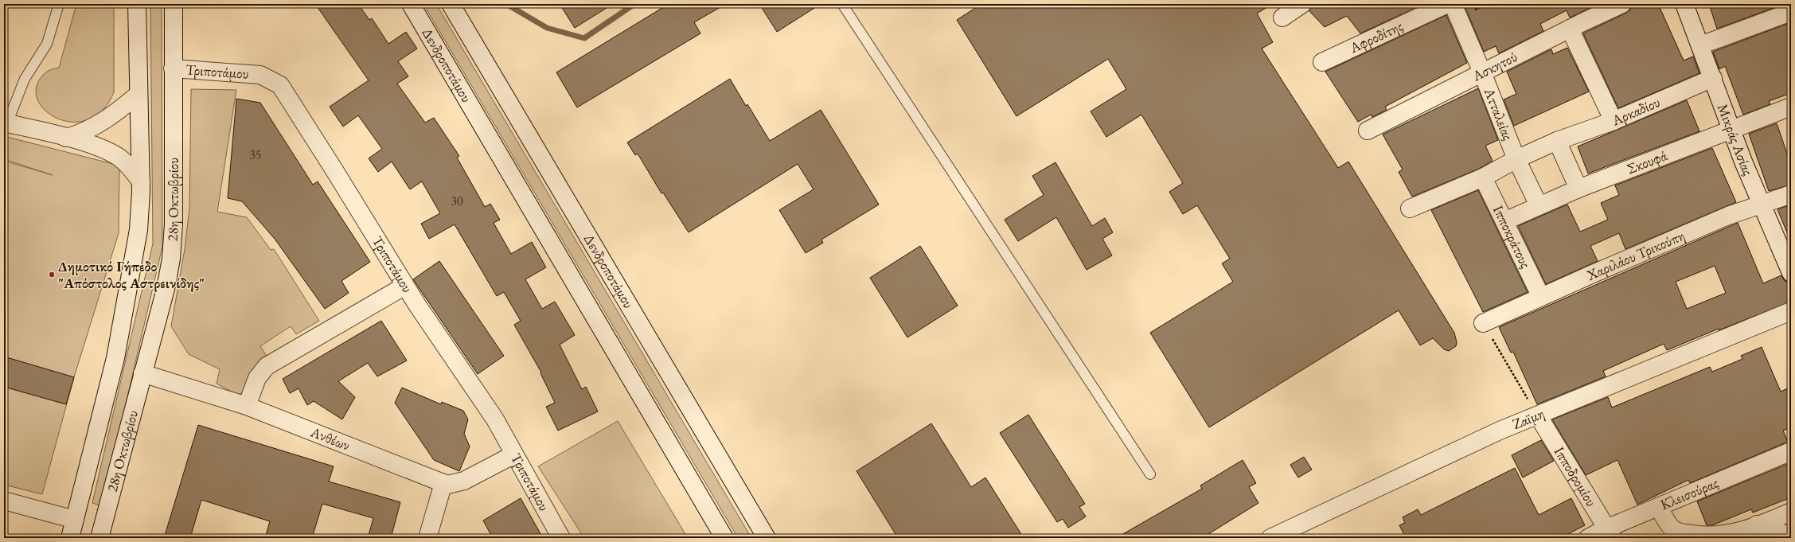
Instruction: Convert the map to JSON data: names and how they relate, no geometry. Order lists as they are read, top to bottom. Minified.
{"streets":{"street":["Αφροδίτης","Δενδροποτάμου","Ασκητού","Τριποτάμου","Αρκαδίου","Ατταλείας","Μικράς Ασίας","Σκουφά","28η Οκτωβρίου","Ιπποκράτους","Χαριλάου Τρικούπη","Ζαϊμη","Ανθέων","Ιπποδρομίου","Κλεισούρας"]},"crossings":[["Ασκητού","Ατταλείας"],["Τριποτάμου","28η Οκτωβρίου"],["Τριποτάμου","Ανθέων"],["Αρκαδίου","Ατταλείας"],["Αρκαδίου","Μικράς Ασίας"],["Ατταλείας","Σκουφά"],["Μικράς Ασίας","Σκουφά"],["Μικράς Ασίας","Χαριλάου Τρικούπη"],["Σκουφά","Ιπποκράτους"],["28η Οκτωβρίου","Ανθέων"],["Ιπποκράτους","Χαριλάου Τρικούπη"],["Ζαϊμη","Ιπποδρομίου"],["Ιπποδρομίου","Κλεισούρας"]],"places":["Δημοτικό Γήπεδο \"Απόστολος Αστρεινίδης\""],"house_numbers":["35","30"]}
